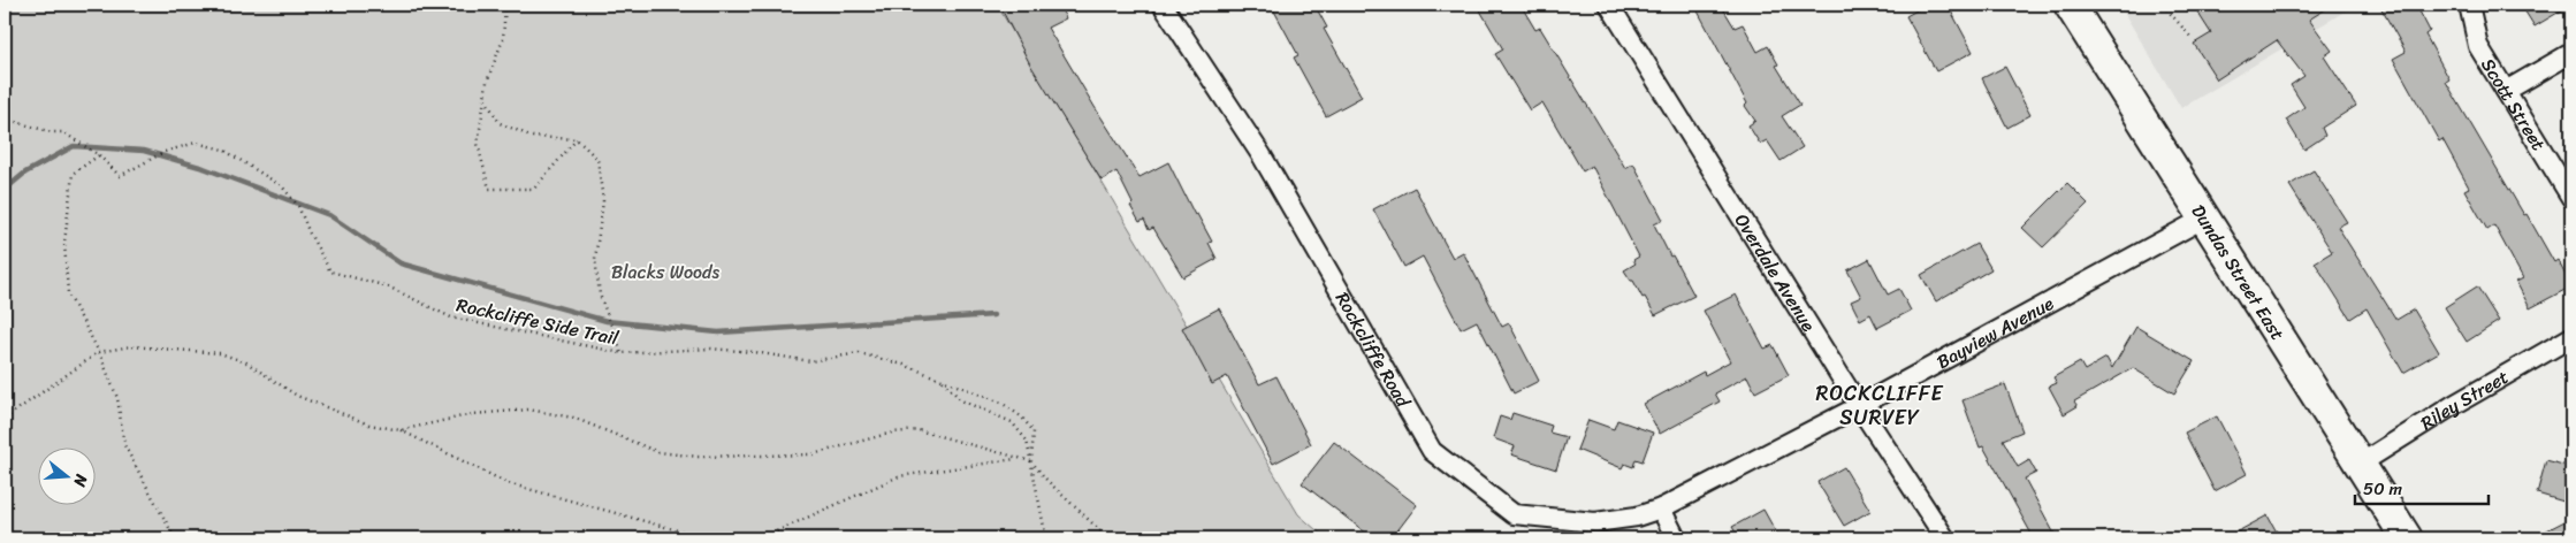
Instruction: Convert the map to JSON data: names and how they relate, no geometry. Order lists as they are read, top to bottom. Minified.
{"streets":{"main road":["Dundas Street East"],"street":["Scott Street","Overdale Avenue","Bayview Avenue","Rockcliffe Road","Riley Street"],"path":["Rockcliffe Side Trail"]},"crossings":[["Dundas Street East","Bayview Avenue"],["Dundas Street East","Riley Street"],["Overdale Avenue","Bayview Avenue"],["Bayview Avenue","Rockcliffe Road"]],"districts":["ROCKCLIFFE SURVEY"],"parks":["Blacks Woods"],"scale_bar":"50 m","north":"right"}
